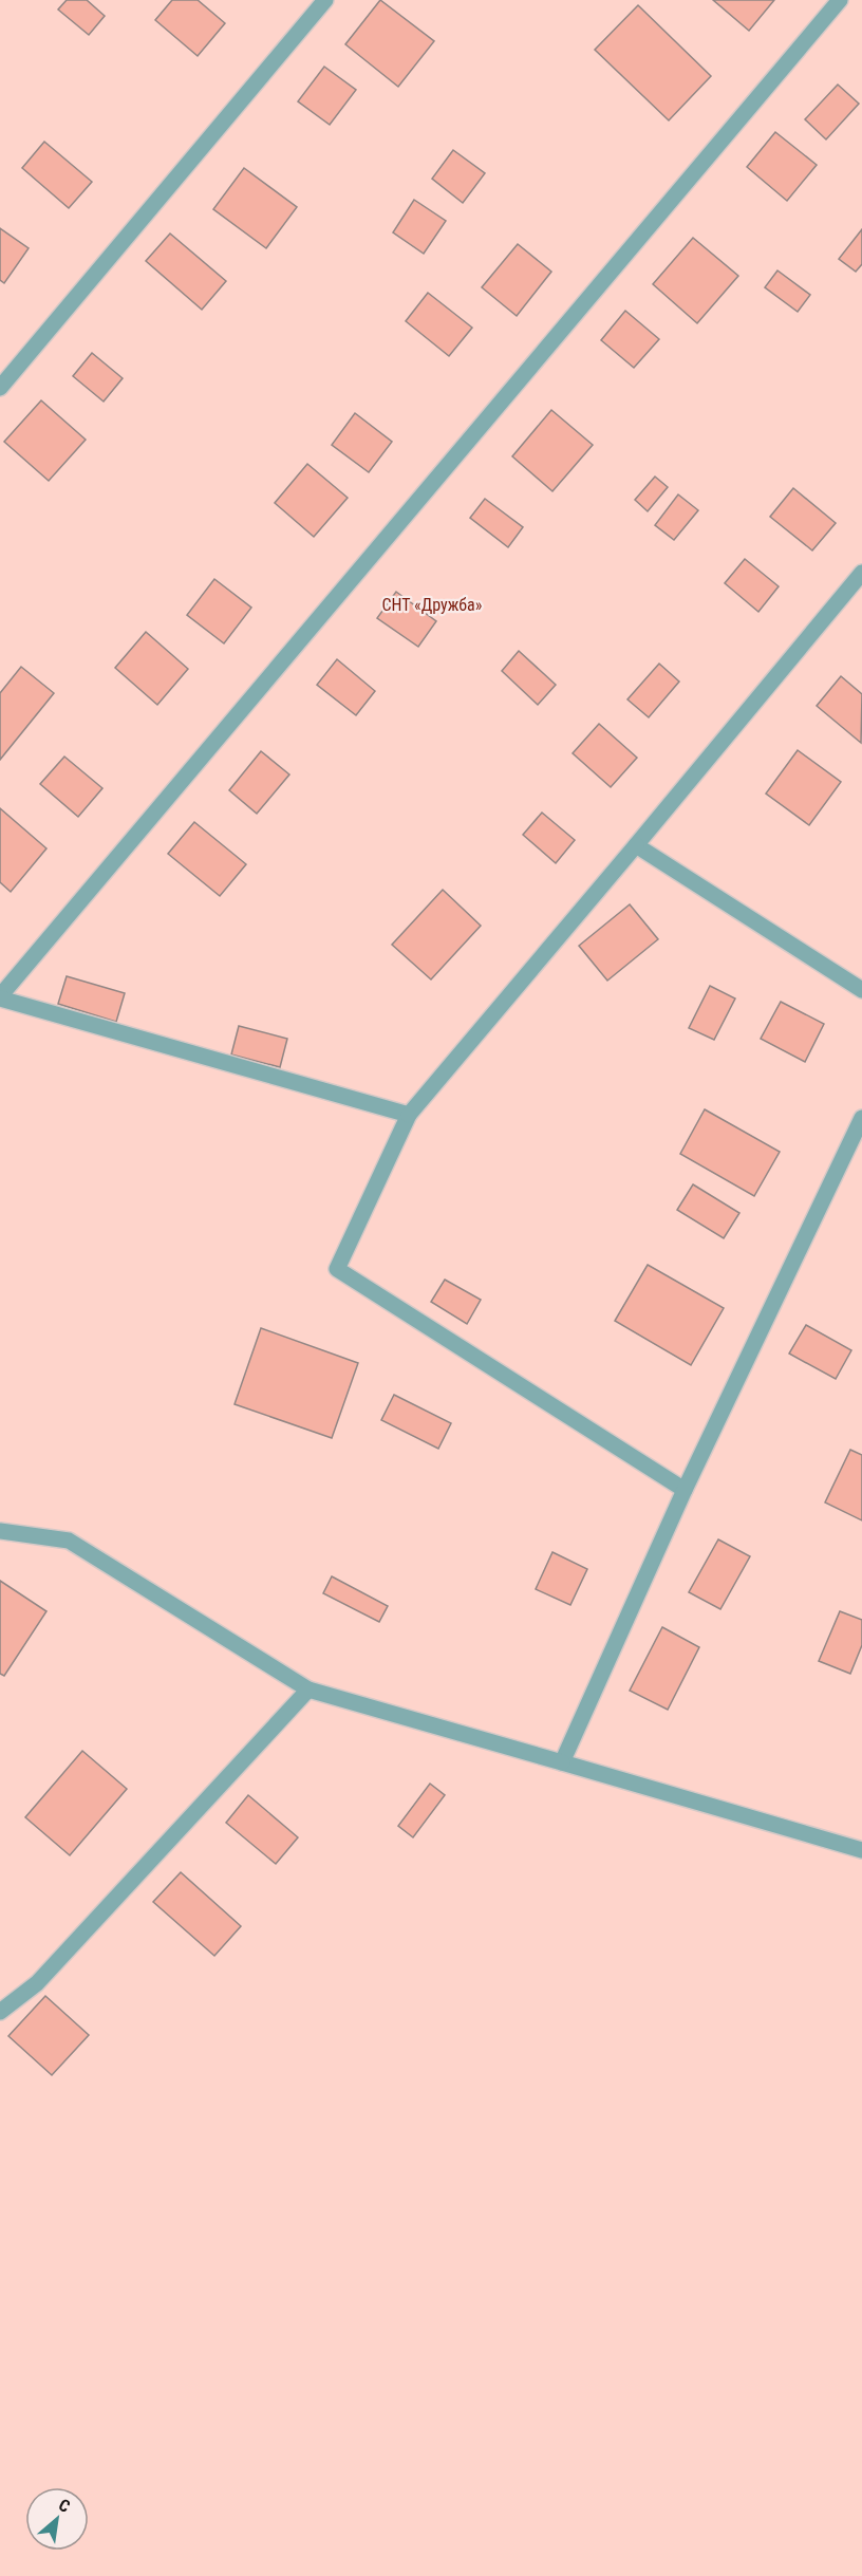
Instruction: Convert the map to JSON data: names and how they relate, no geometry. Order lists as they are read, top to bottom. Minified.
{"parks":["СНТ «Дружба»"],"north":"top right"}
